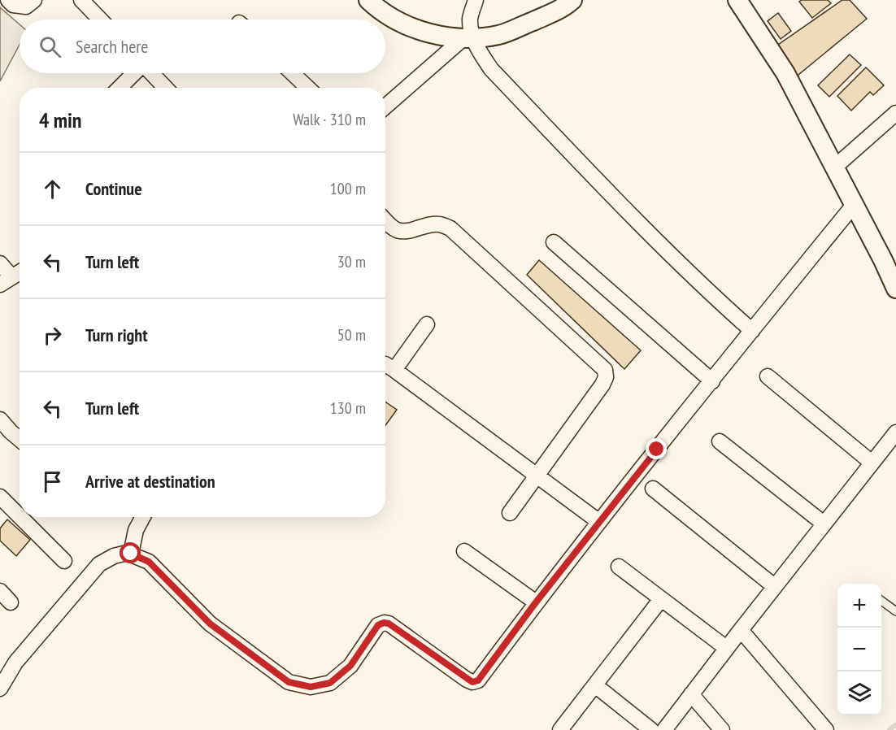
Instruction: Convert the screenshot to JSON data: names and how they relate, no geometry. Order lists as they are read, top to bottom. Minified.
{"page":{"search":"Search here","heading":["4 min","Walk · 310 m"],"list":[["Continue","100 m"],["Turn left","30 m"],["Turn right","50 m"],["Turn left","130 m"],"Arrive at destination"],"map_buttons":["+","−"]}}
